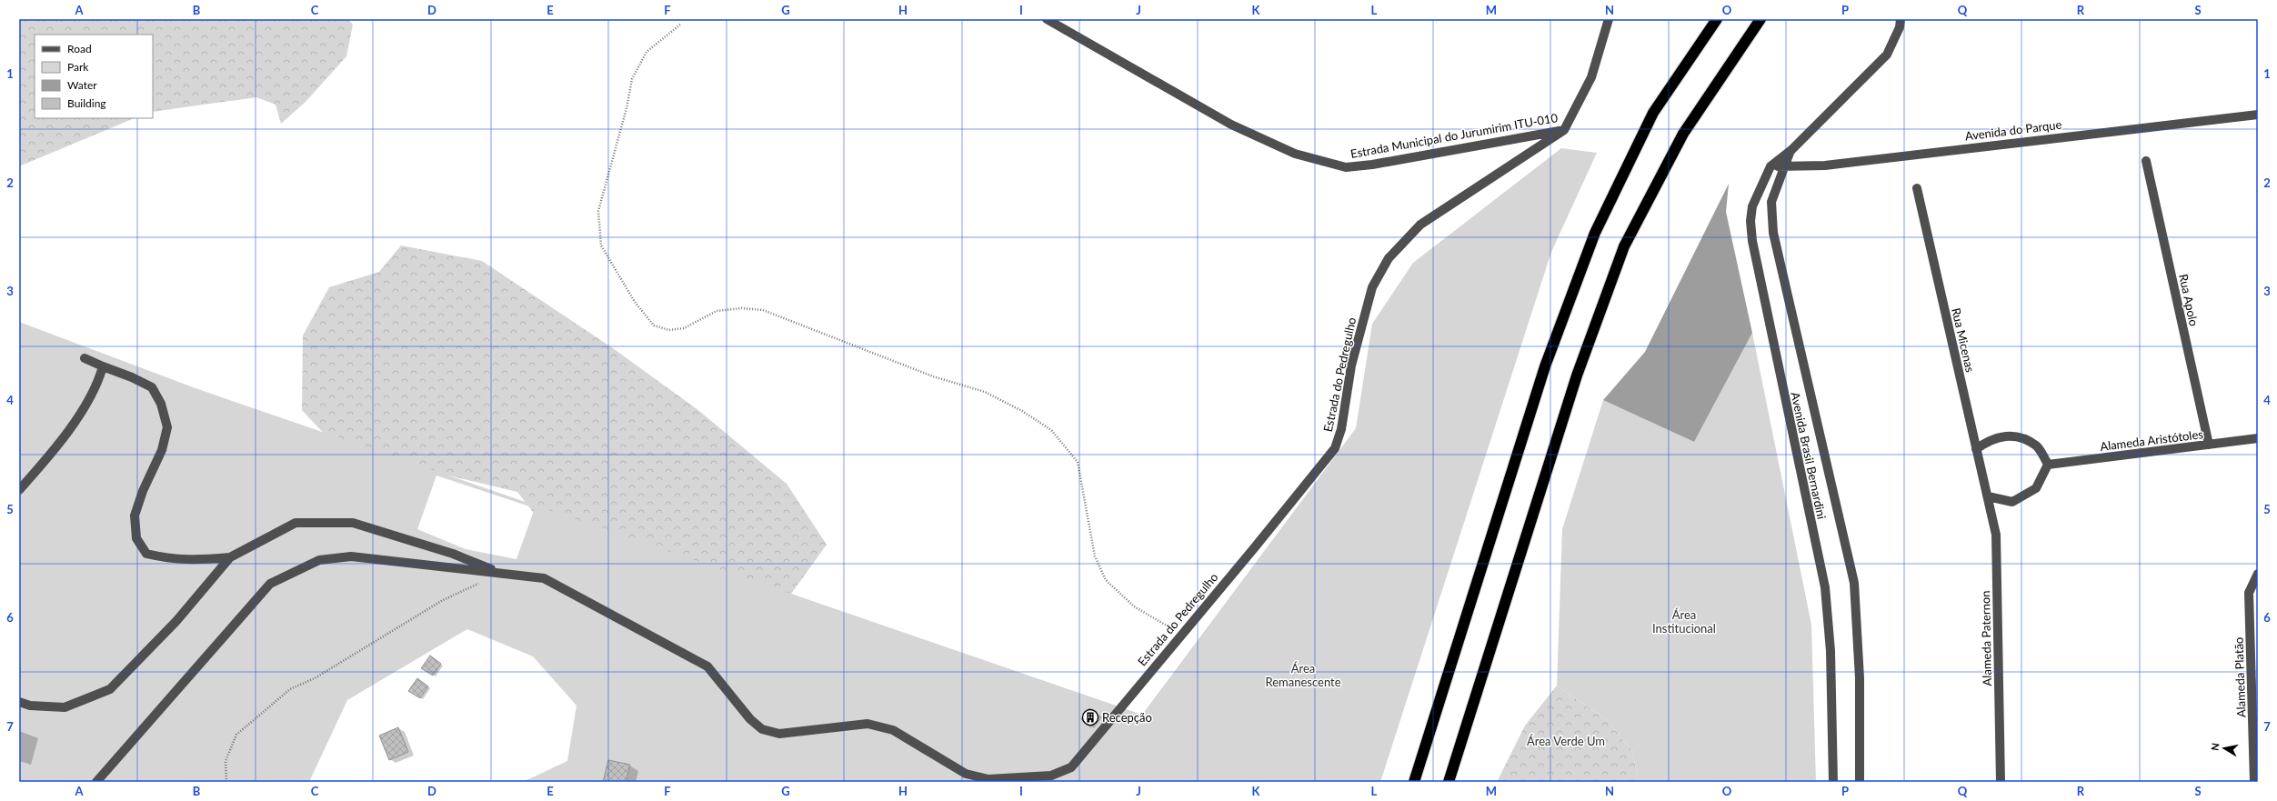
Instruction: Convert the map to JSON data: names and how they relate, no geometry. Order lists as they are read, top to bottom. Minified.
{"streets":{"street":["Avenida do Parque","Estrada Municipal do Jurumirim ITU-010","Rua Apolo","Rua Micenas","Estrada do Pedregulho","Alameda Aristótoles","Avenida Brasil Bernardini","Alameda Paternon","Alameda Platão"]},"crossings":[["Avenida do Parque","Avenida Brasil Bernardini"],["Estrada Municipal do Jurumirim ITU-010","Estrada do Pedregulho"],["Rua Apolo","Alameda Aristótoles"],["Rua Micenas","Alameda Aristótoles"],["Rua Micenas","Alameda Paternon"],["Alameda Aristótoles","Alameda Paternon"]],"parks":["Área Institucional","Área Remanescente","Área Verde Um"],"places":{"building":["Recepção"]},"legend":["Road","Park","Water","Building"],"north":"left","grid":{"columns":["A","B","C","D","E","F","G","H","I","J","K","L","M","N","O","P","Q","R","S"],"rows":["1","2","3","4","5","6","7"]}}
